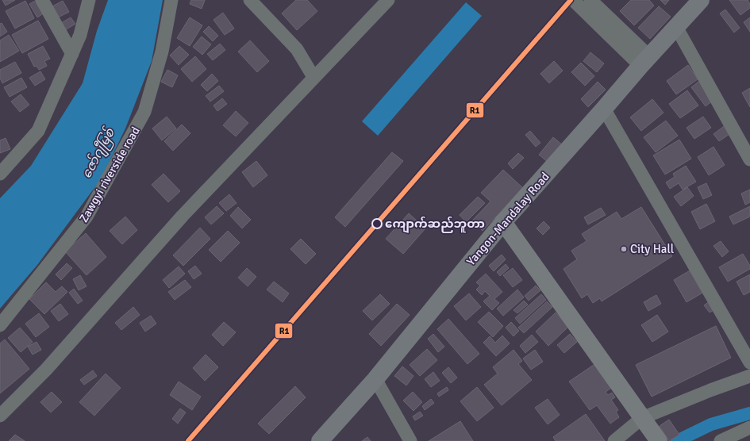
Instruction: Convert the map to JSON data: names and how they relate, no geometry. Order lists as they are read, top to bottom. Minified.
{"streets":{"highway":["Yangon-Mandalay Road"],"street":["Zawgyi riverside road"]},"water":["ဇော်ဂျီမြစ်"],"places":["ကျောက်ဆည်ဘူတာ","City Hall"],"lines":["transit line R1"]}
